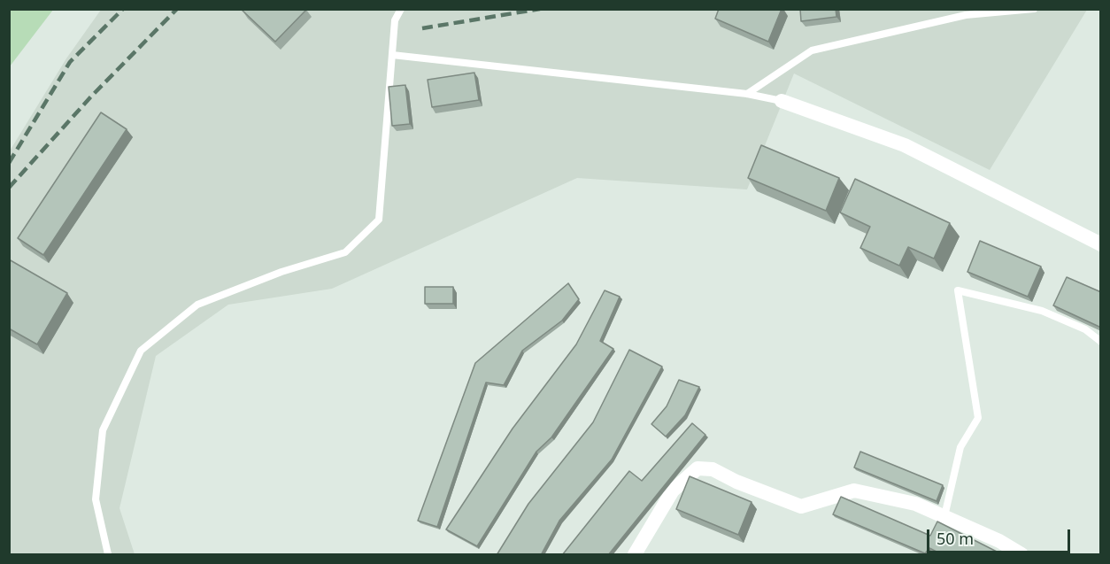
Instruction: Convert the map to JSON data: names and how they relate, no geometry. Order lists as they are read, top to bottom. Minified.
{"scale_bar":"50 m"}
